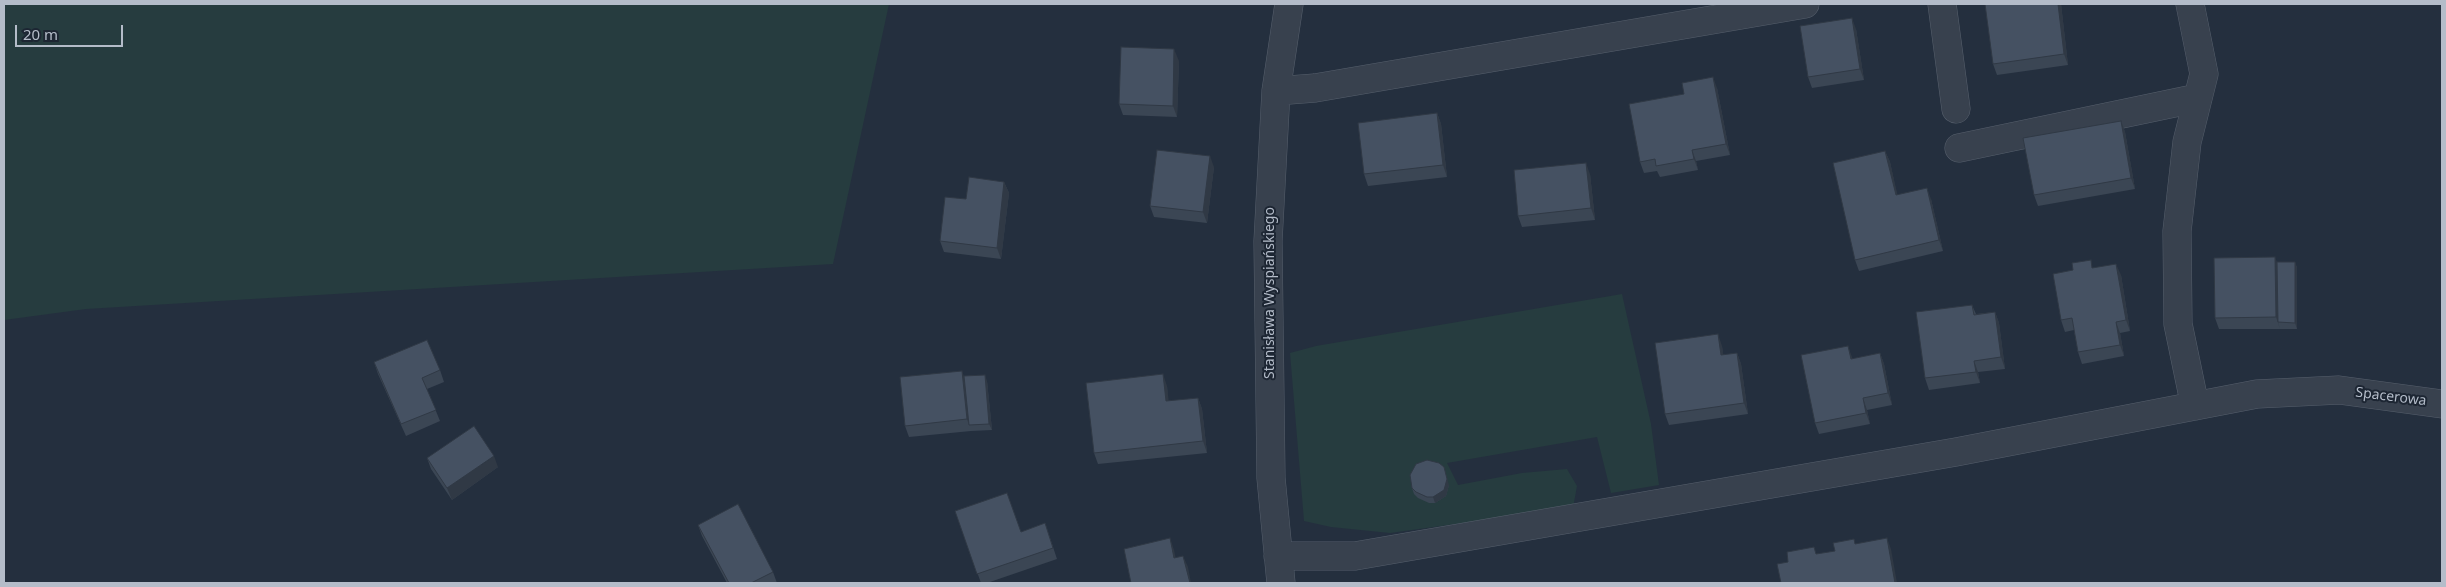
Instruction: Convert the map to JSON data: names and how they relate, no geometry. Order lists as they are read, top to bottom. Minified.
{"streets":{"street":["Stanisława Wyspiańskiego","Spacerowa"]},"crossings":[["Stanisława Wyspiańskiego","Spacerowa"]],"scale_bar":"20 m"}
